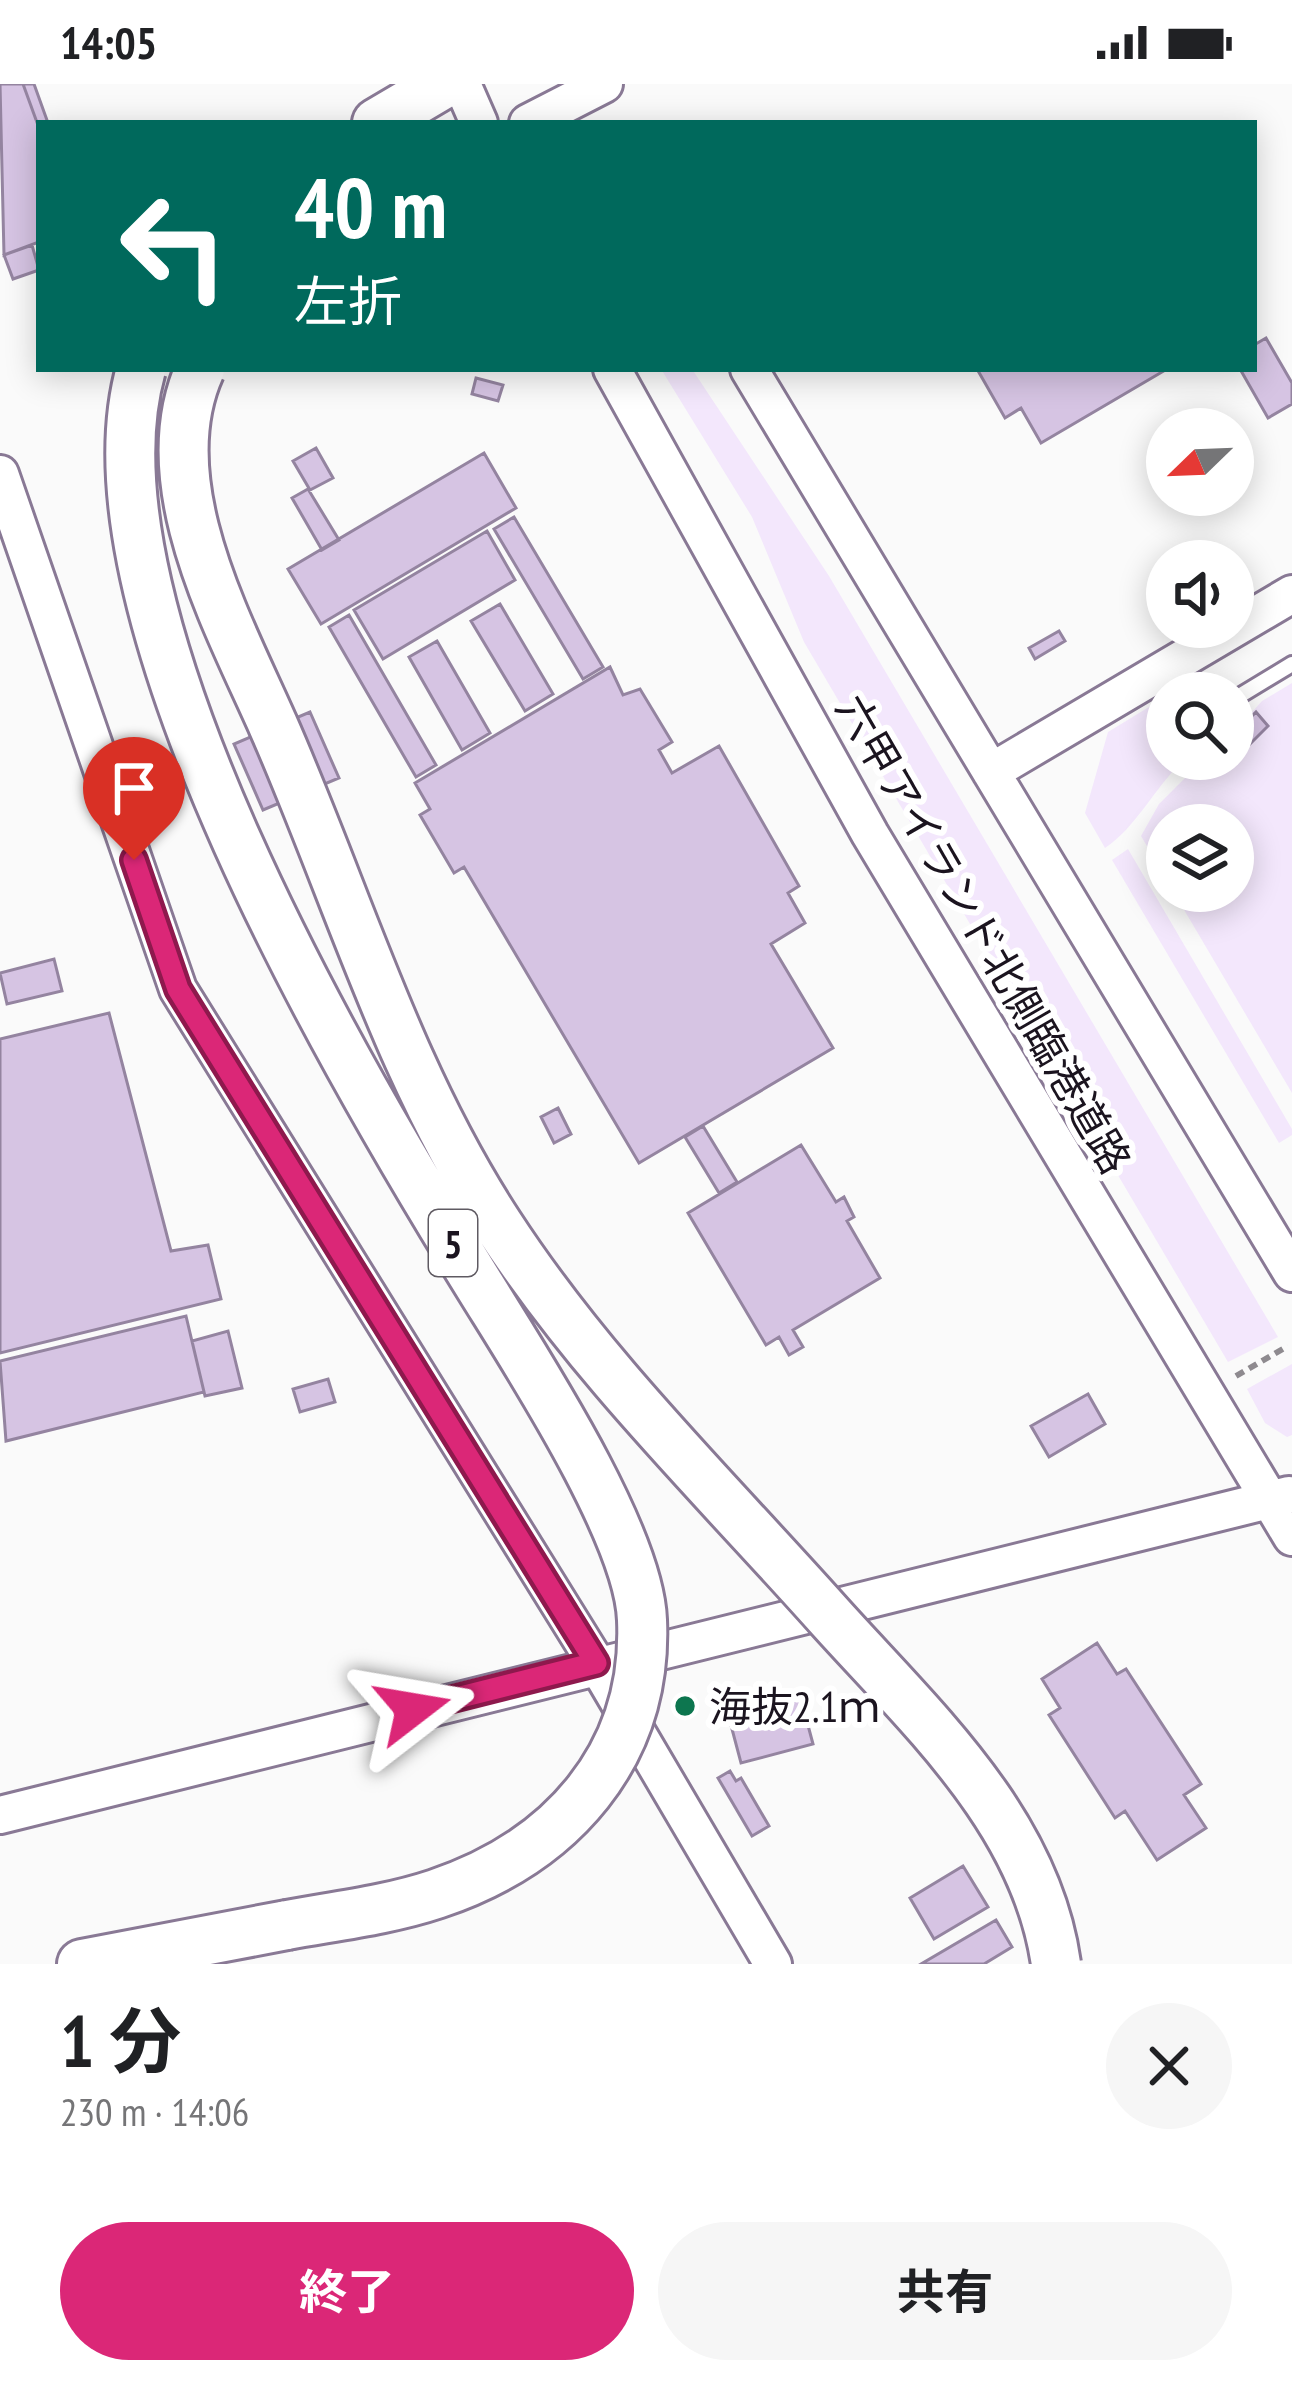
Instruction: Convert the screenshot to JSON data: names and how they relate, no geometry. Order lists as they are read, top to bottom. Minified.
{"streets":{"highway":["5"],"street":["六甲アイランド北側臨港道路"]},"places":["海抜2.1ｍ"],"north":"bottom left","page":{"status":"14:05","turn":["40 m","左折"],"heading":["1 分","230 m · 14:06"],"buttons":["終了","共有"]}}
